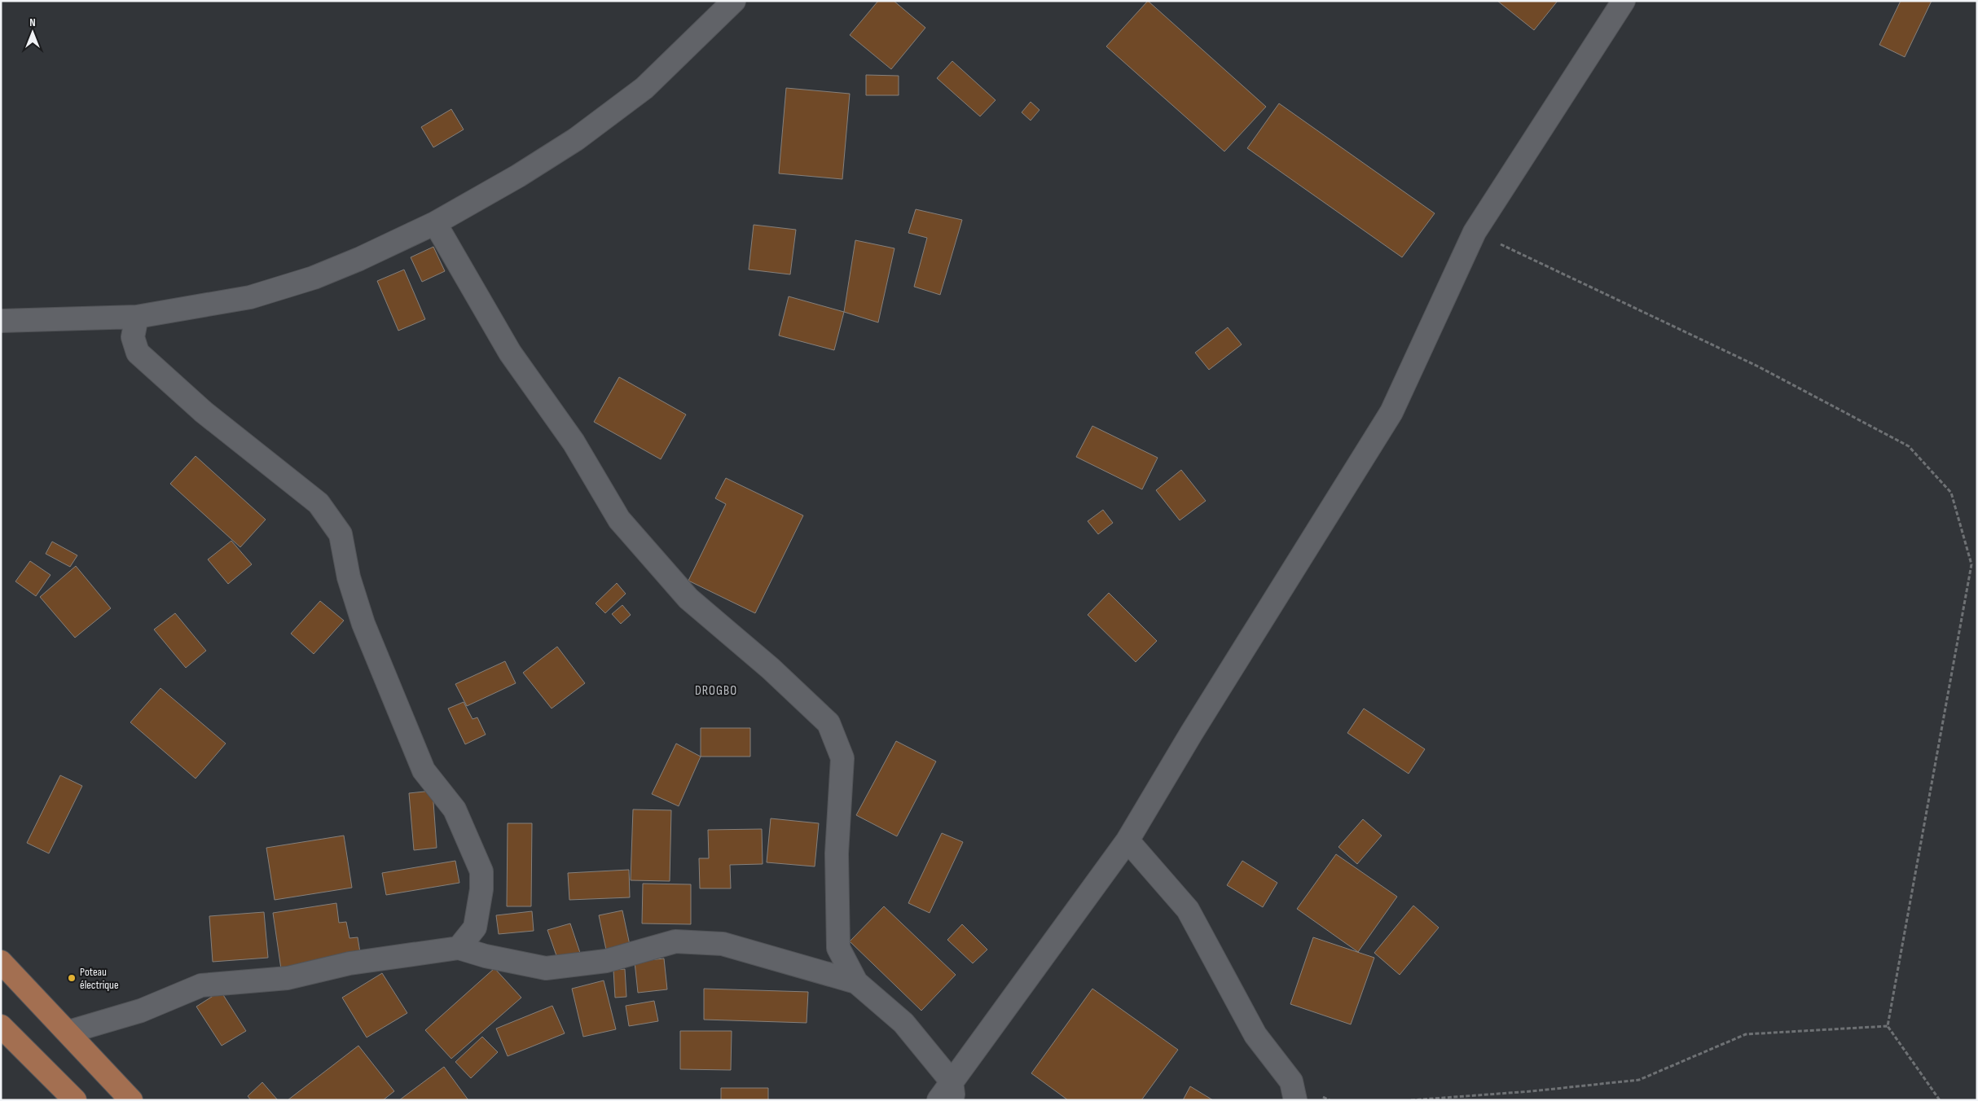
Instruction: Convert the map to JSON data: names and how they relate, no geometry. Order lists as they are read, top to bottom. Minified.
{"districts":["DROGBO"],"places":["Poteau électrique"],"north":"top"}
